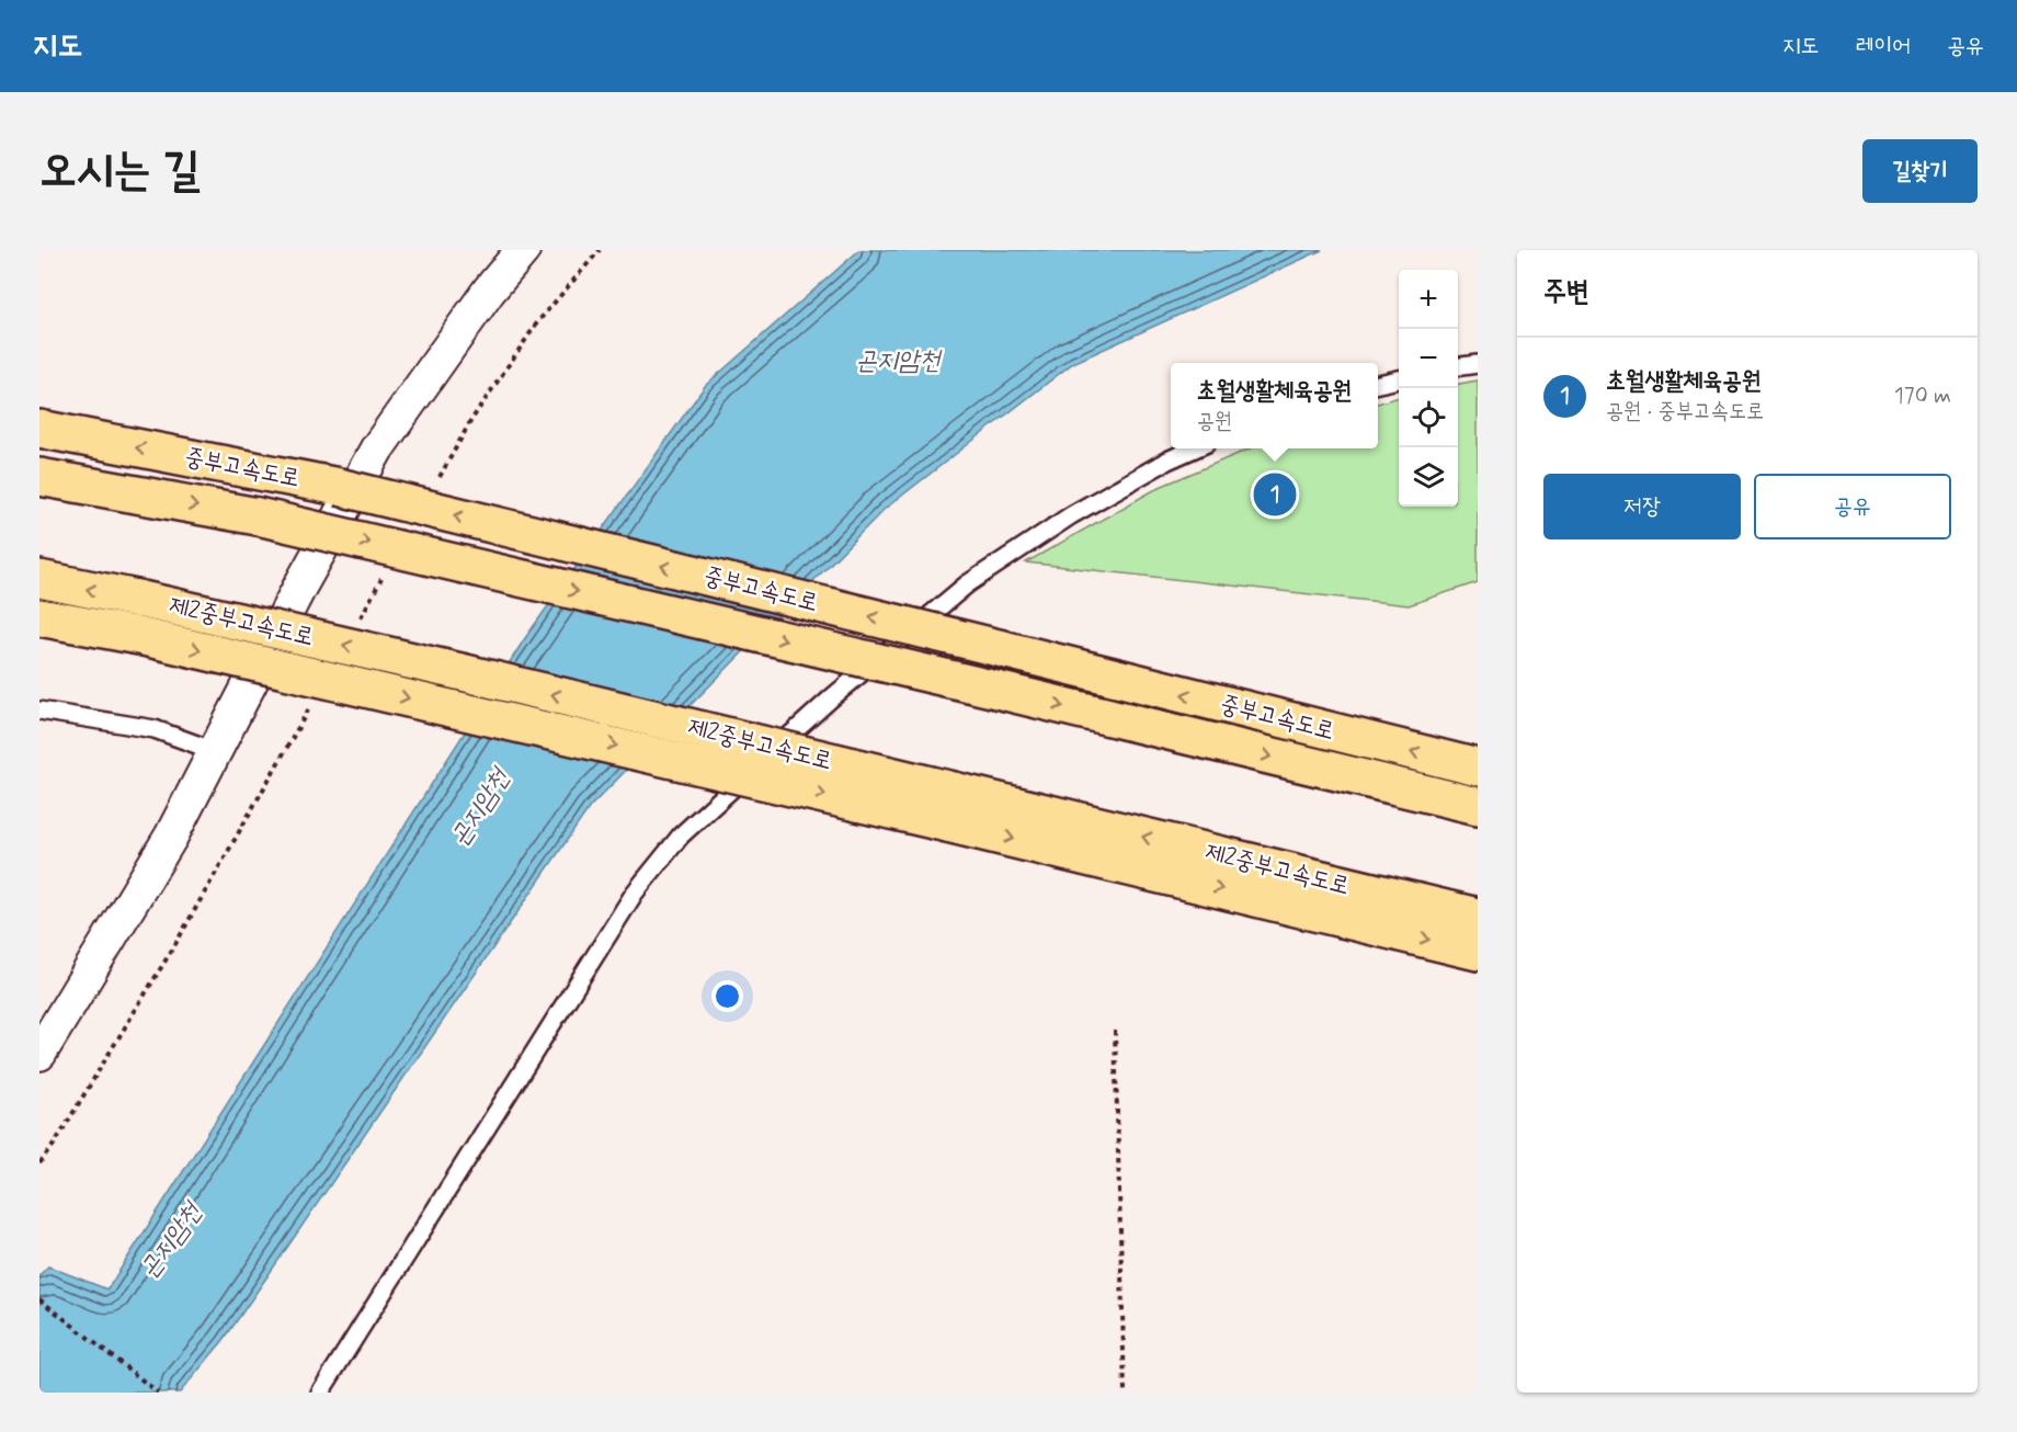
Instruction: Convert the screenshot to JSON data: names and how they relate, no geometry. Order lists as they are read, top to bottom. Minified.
{"streets":{"highway":["중부고속도로","제2중부고속도로"]},"water":["곤지암천"],"page":{"header":"지도","nav":["지도","레이어","공유"],"buttons":["길찾기",["저장","공유"]],"title":"오시는 길","heading":"주변","map_buttons":["+","−"],"list":[{"mark":"1","name":"초월생활체육공원","note":"공원 · 중부고속도로","value":"170 m"}],"popup":["초월생활체육공원","공원"],"pins":"1"}}
